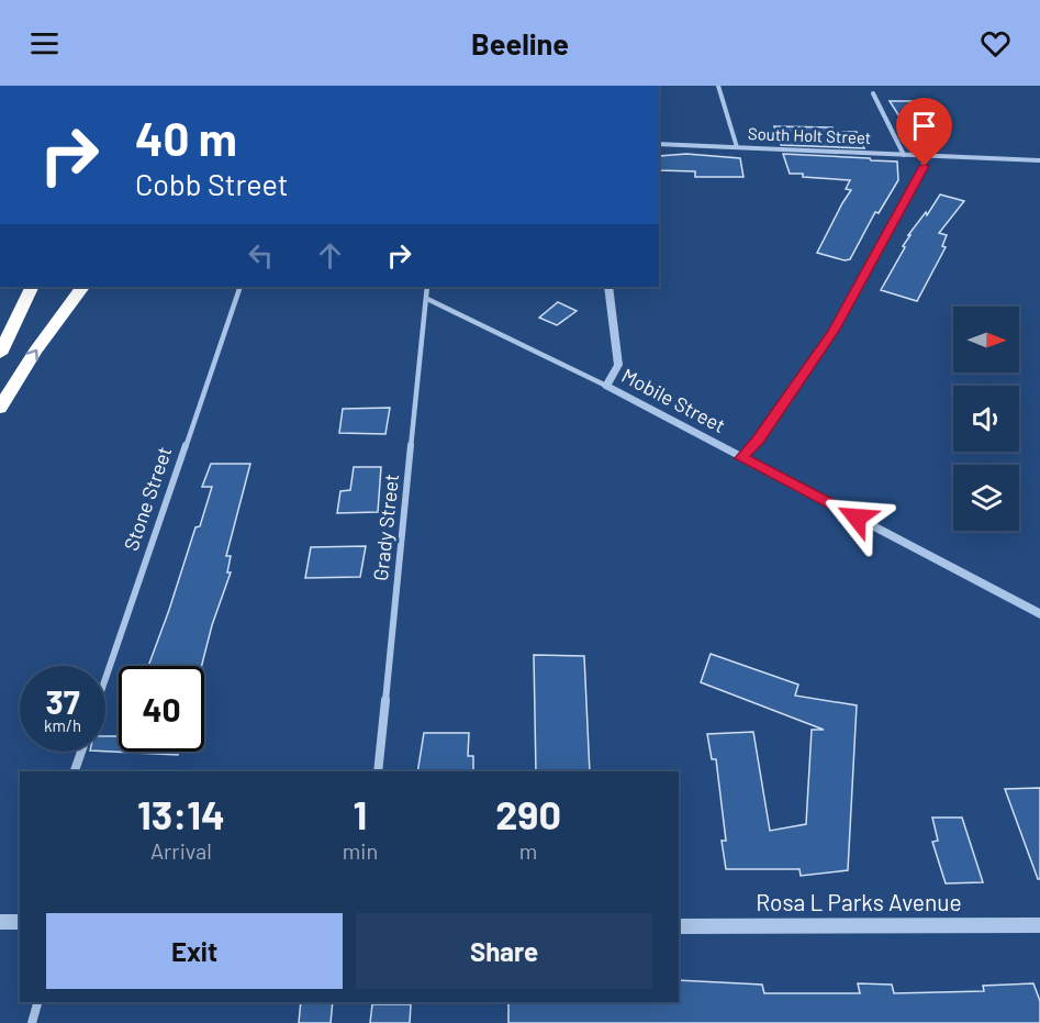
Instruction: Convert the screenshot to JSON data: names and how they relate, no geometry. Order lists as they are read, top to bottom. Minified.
{"streets":{"street":["South Holt Street","Mobile Street","Stone Street","Grady Street","Rosa L Parks Avenue"]},"crossings":[["Mobile Street","Grady Street"]],"north":"right","page":{"header":"Beeline","turn":["40 m","Cobb Street"],"speed":"37 km/h","limit":"40","eta":["13:14","Arrival","1","min","290","m"],"buttons":["Exit","Share"]}}
